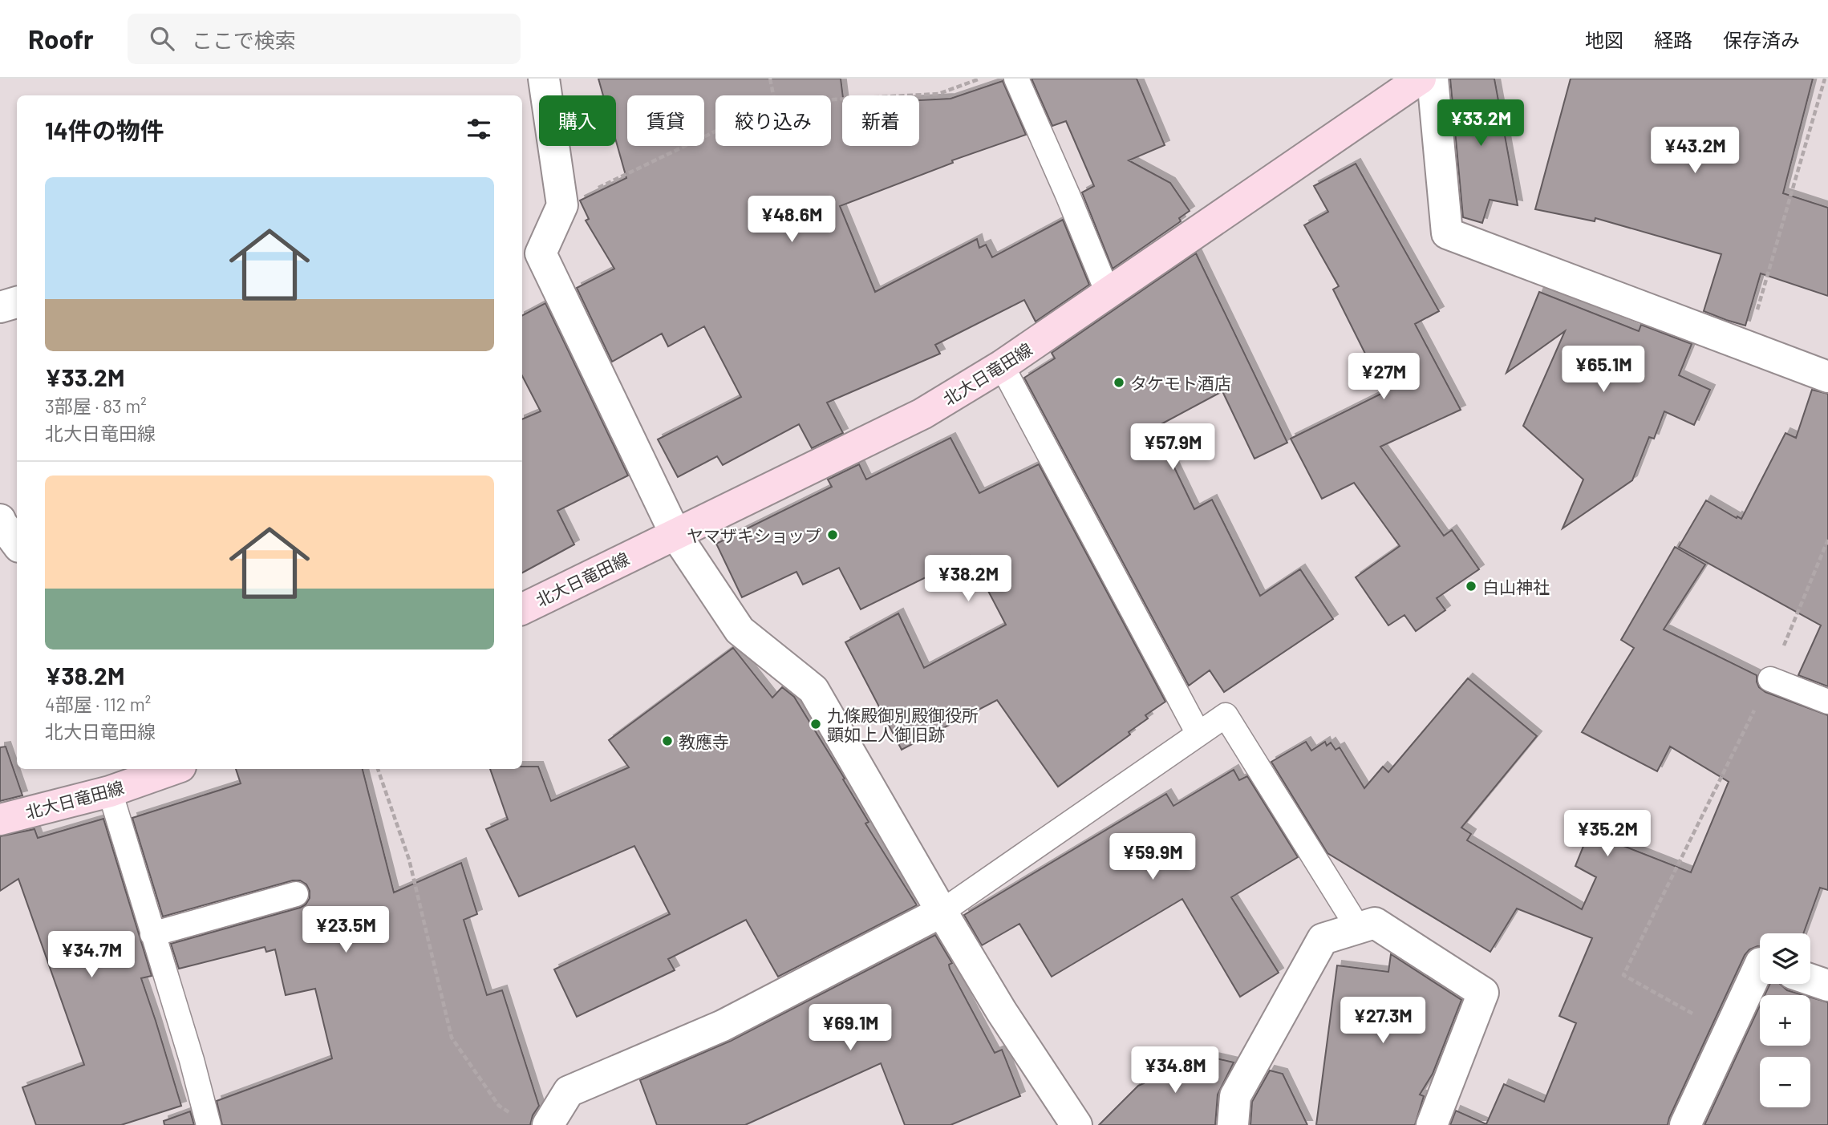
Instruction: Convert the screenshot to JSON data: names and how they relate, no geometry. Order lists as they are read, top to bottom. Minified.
{"streets":{"main road":["北大日竜田線"]},"places":["タケモト酒店","ヤマザキショップ","白山神社","九條殿御別殿御役所 顕如上人御旧跡","教應寺"],"page":{"header":"Roofr","search":"ここで検索","nav":["地図","経路","保存済み"],"chip":["購入","賃貸","絞り込み","新着"],"heading":"14件の物件","price":["¥33.2M","¥43.2M","¥48.6M","¥65.1M","¥27M","¥57.9M","¥38.2M","¥35.2M","¥59.9M","¥23.5M","¥34.7M","¥27.3M","¥69.1M","¥34.8M"],"list":[{"name":"¥33.2M","note":"3部屋 · 83 m² · 北大日竜田線"},{"name":"¥38.2M","note":"4部屋 · 112 m² · 北大日竜田線"}],"map_buttons":["+","−"]}}
